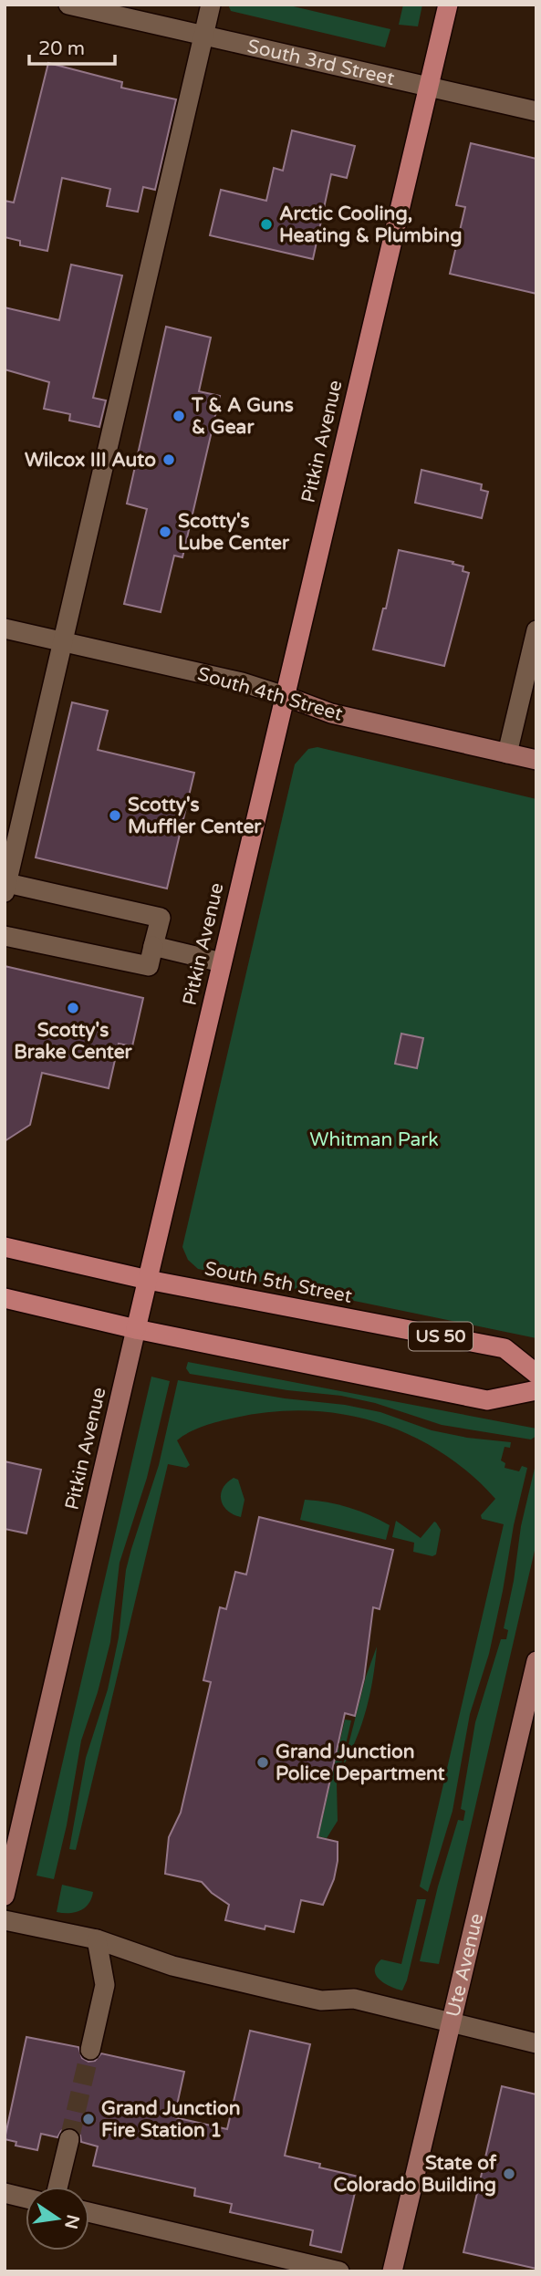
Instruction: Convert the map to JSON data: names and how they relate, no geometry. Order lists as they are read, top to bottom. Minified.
{"streets":{"highway":["Pitkin Avenue","South 5th Street","US 50"],"main road":["South 4th Street","Ute Avenue"],"street":["South 3rd Street"]},"crossings":[["South 3rd Street","Pitkin Avenue"],["Pitkin Avenue","South 4th Street"],["Pitkin Avenue","South 5th Street"]],"parks":["Whitman Park"],"places":["Arctic Cooling, Heating & Plumbing","T & A Guns & Gear","Wilcox III Auto","Scotty's Lube Center","Scotty's Muffler Center","Scotty's Brake Center","Grand Junction Police Department","Grand Junction Fire Station 1","State of Colorado Building"],"scale_bar":"20 m","north":"right"}
